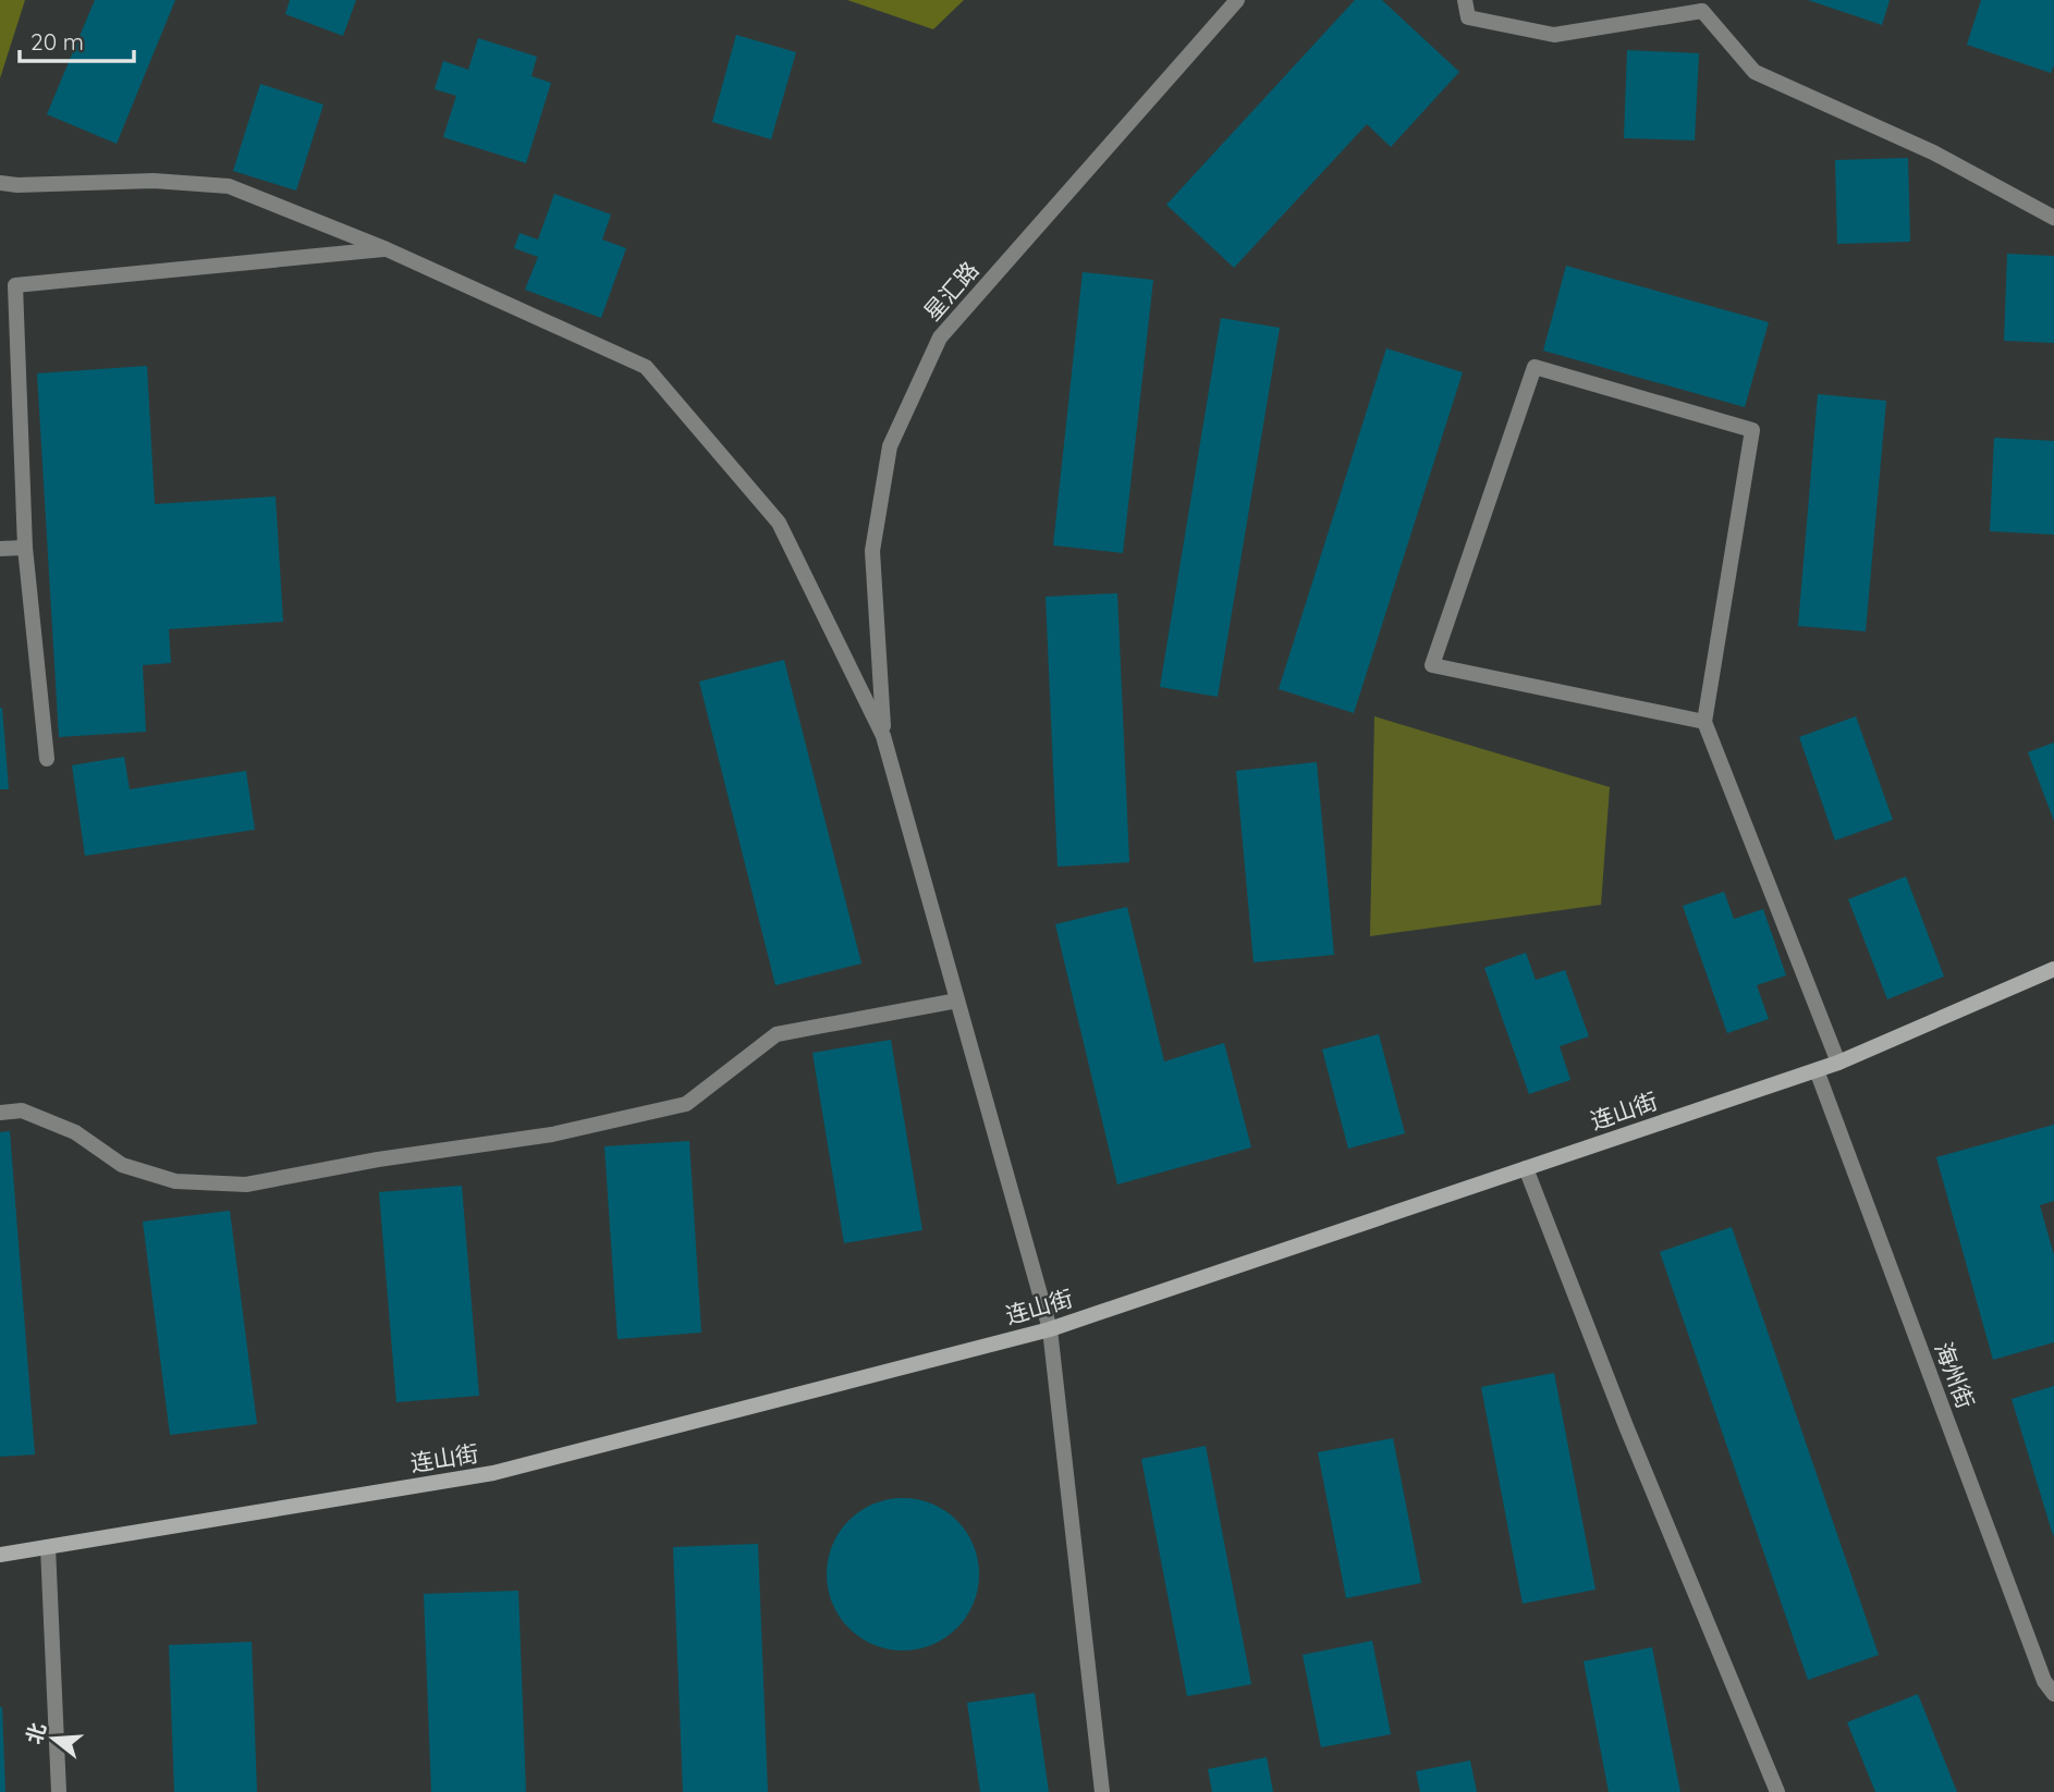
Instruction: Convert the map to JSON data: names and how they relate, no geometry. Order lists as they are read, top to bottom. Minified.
{"streets":{"street":["星汇路","连山街","海州街"]},"crossings":[["连山街","海州街"]],"scale_bar":"20 m","north":"left"}
